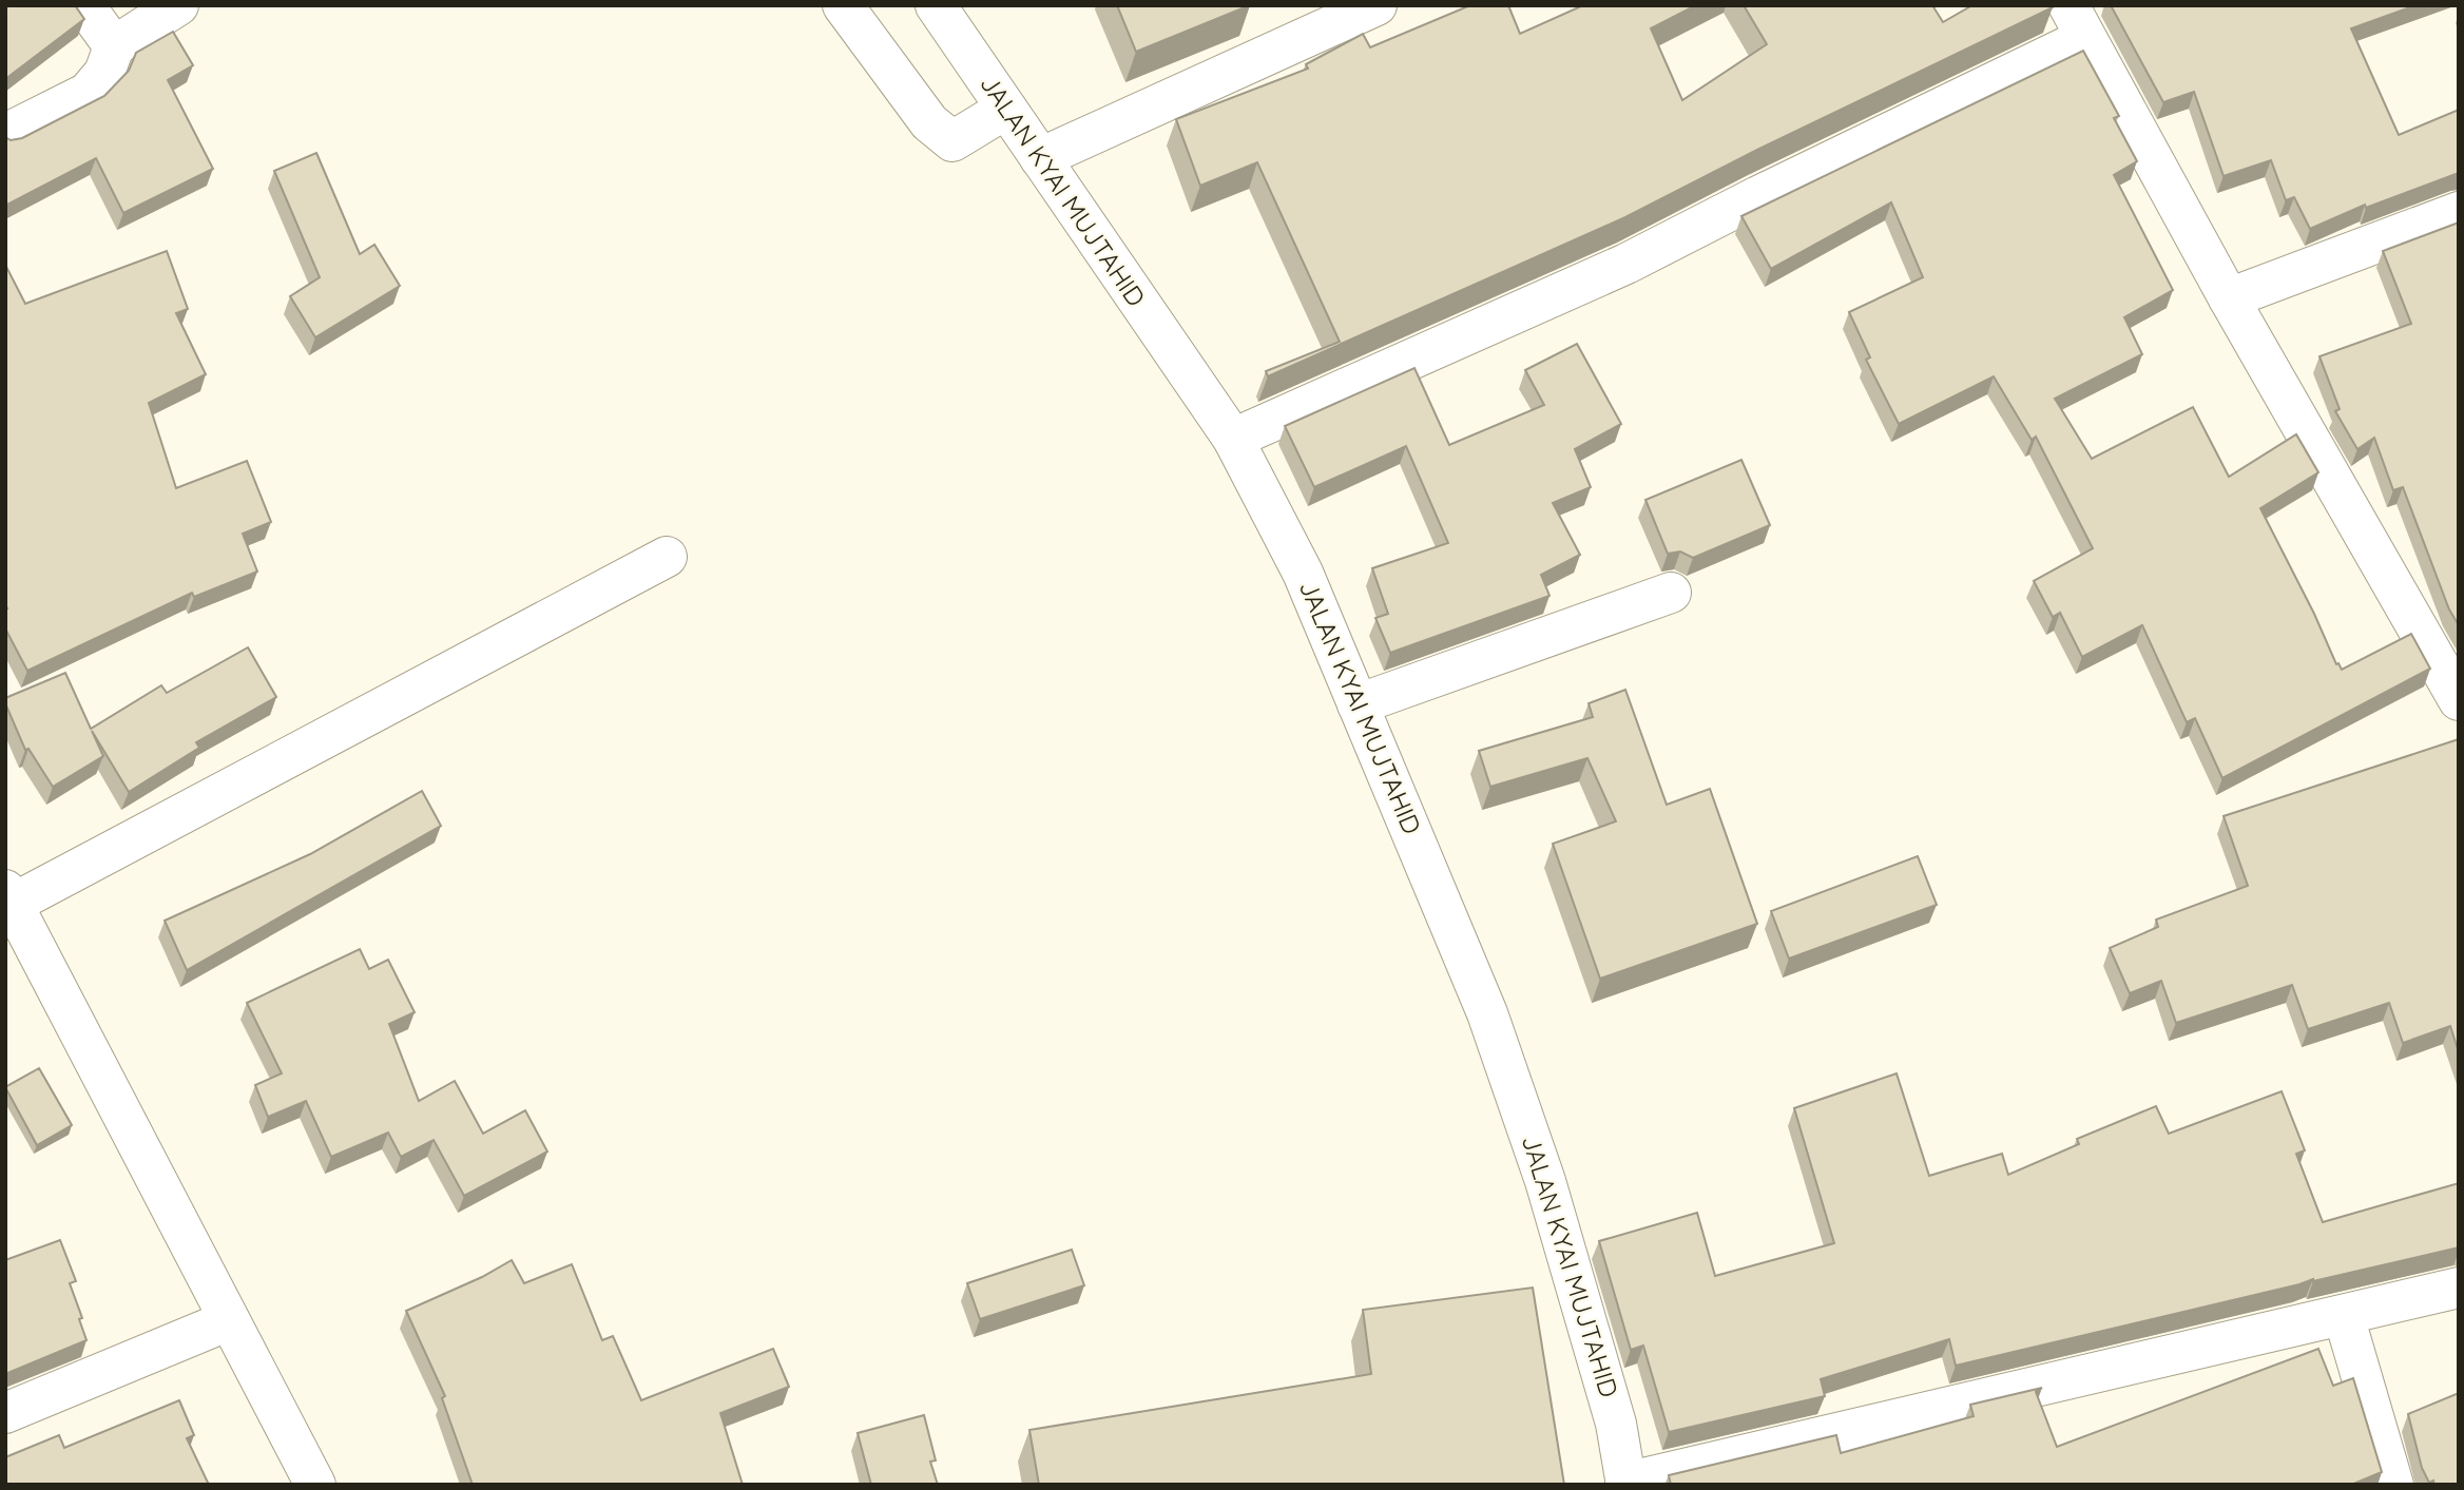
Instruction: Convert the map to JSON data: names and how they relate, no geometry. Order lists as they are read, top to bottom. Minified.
{"streets":{"street":["JALAN KYAI MUJTAHID"]}}
